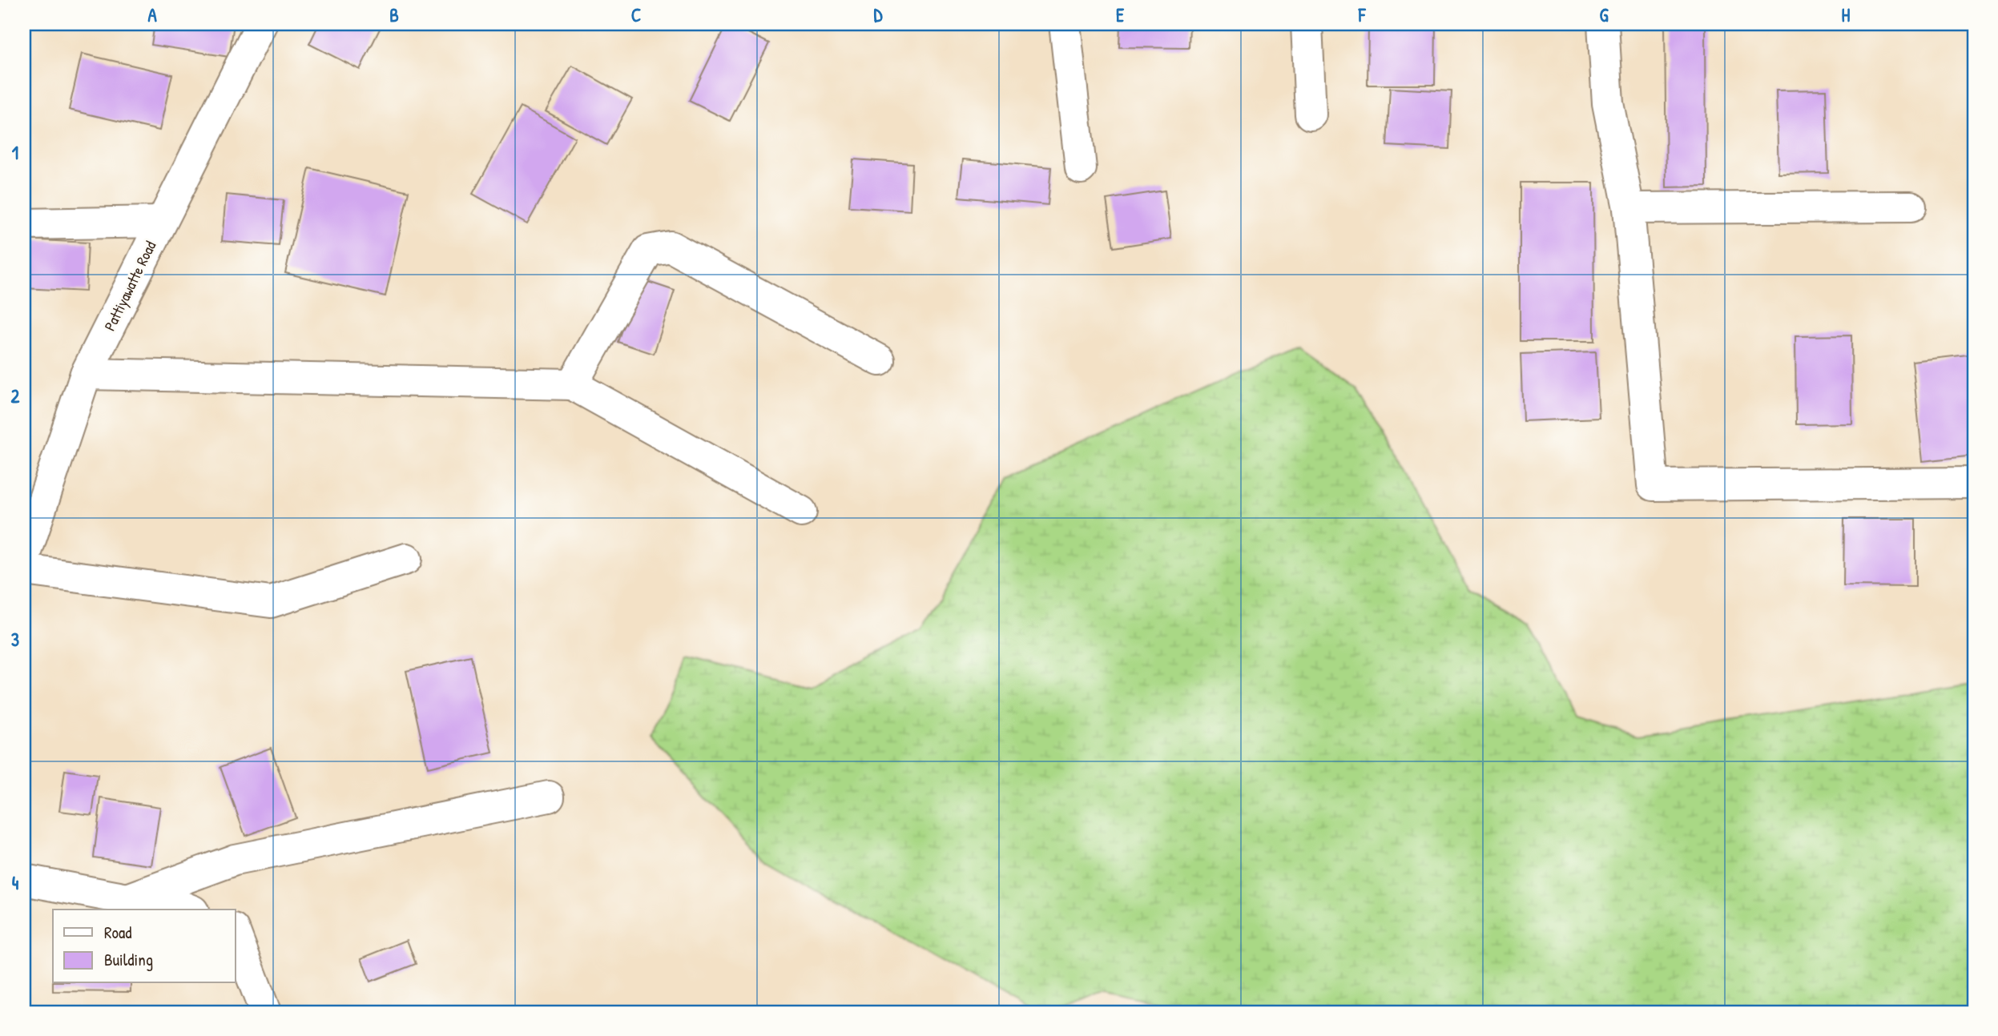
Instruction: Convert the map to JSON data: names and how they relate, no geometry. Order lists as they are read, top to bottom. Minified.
{"streets":{"street":["Pattiyawatte Road"]},"legend":["Road","Building"],"grid":{"columns":["A","B","C","D","E","F","G","H"],"rows":["1","2","3","4"]}}
